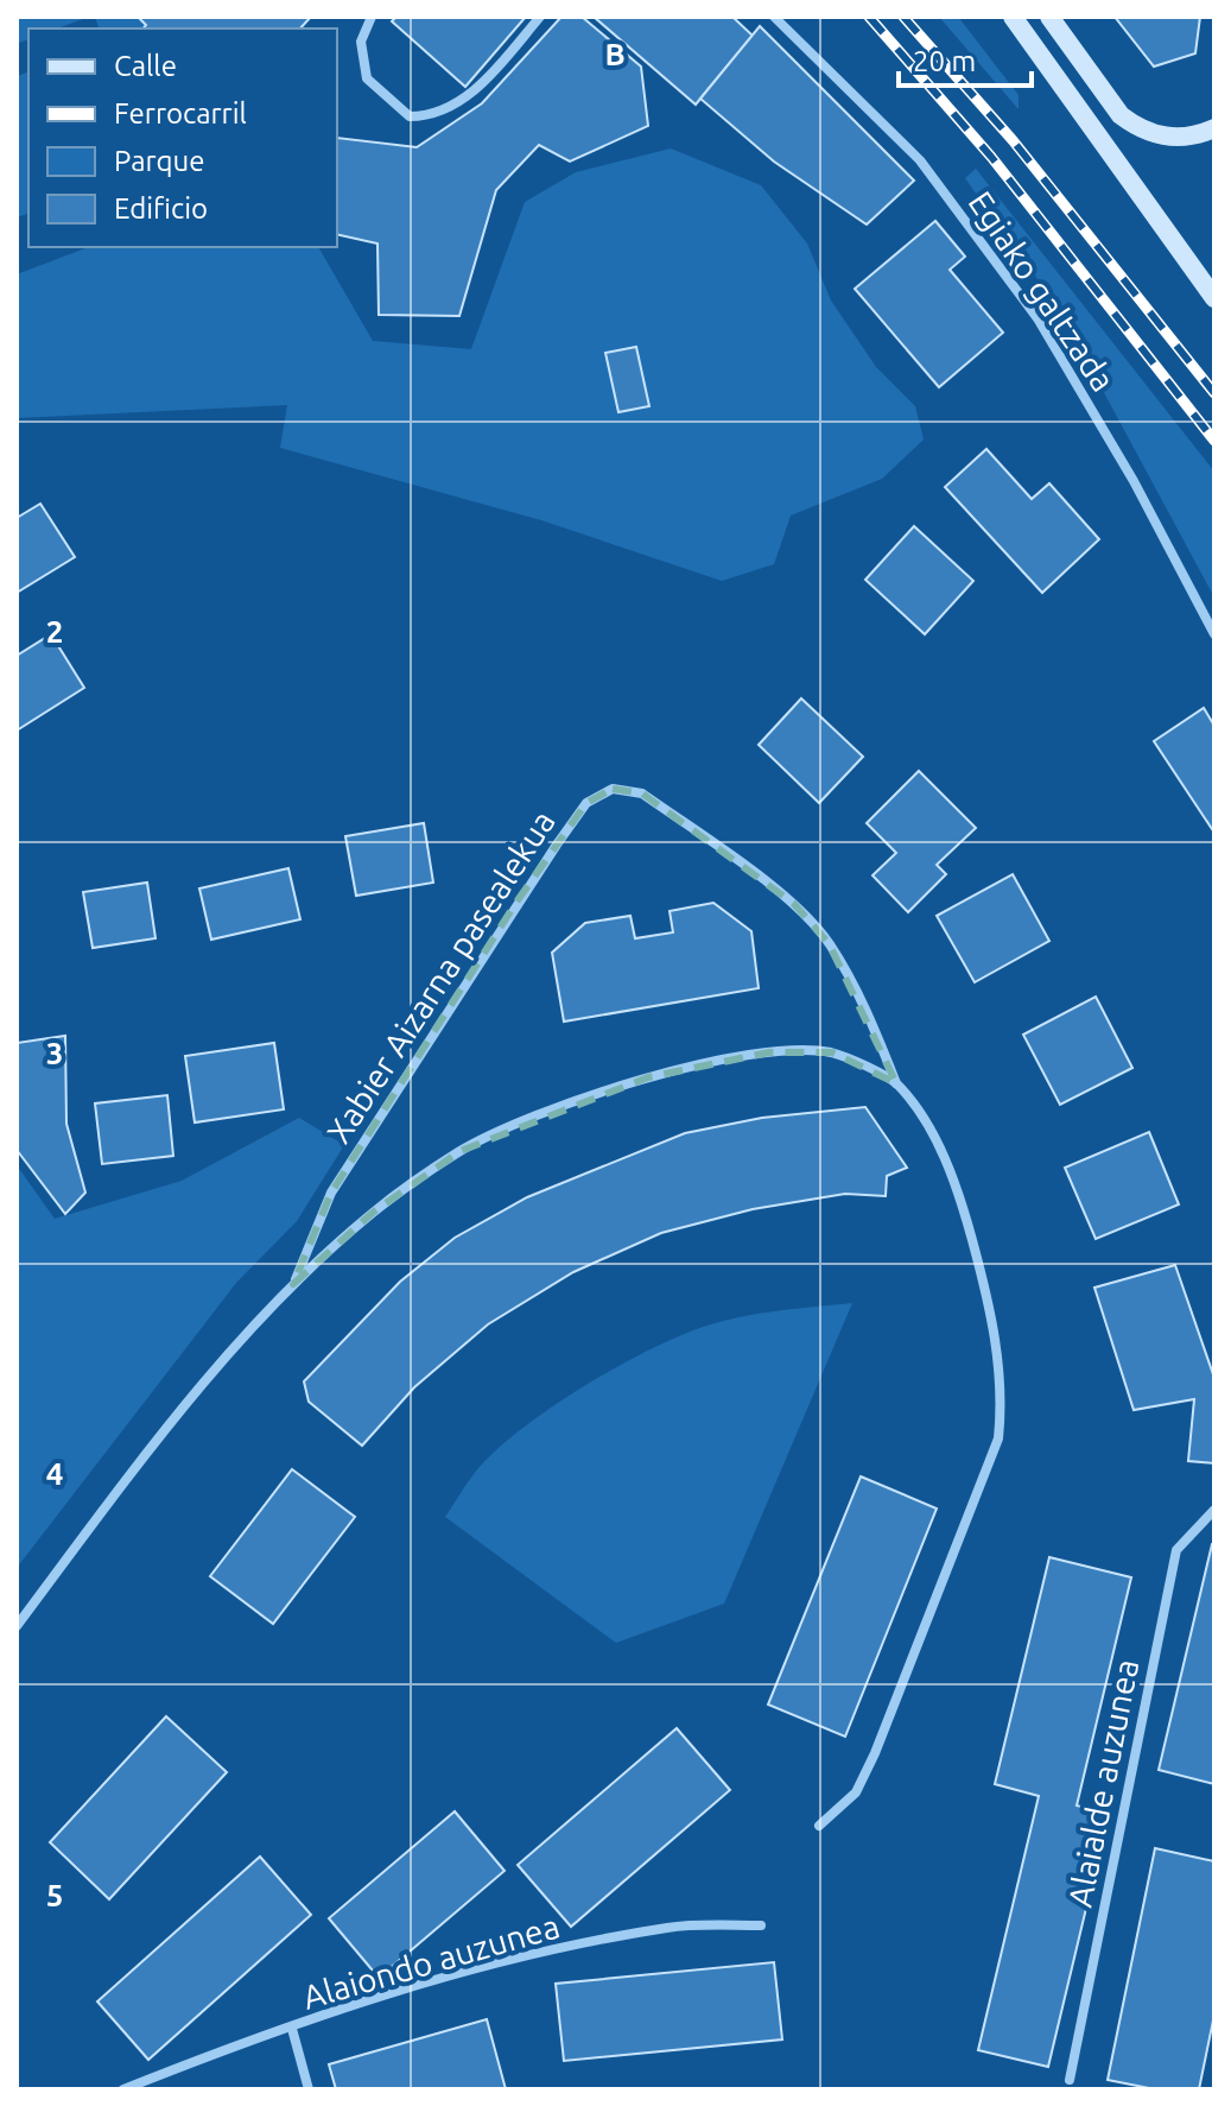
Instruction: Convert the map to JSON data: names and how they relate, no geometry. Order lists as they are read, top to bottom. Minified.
{"streets":{"street":["Egiako galtzada","Xabier Aizarna pasealekua","Alaialde auzunea","Alaiondo auzunea"]},"legend":["Calle","Ferrocarril","Parque","Edificio"],"scale_bar":"20 m","grid":{"columns":["B"],"rows":["2","3","4","5"]}}
